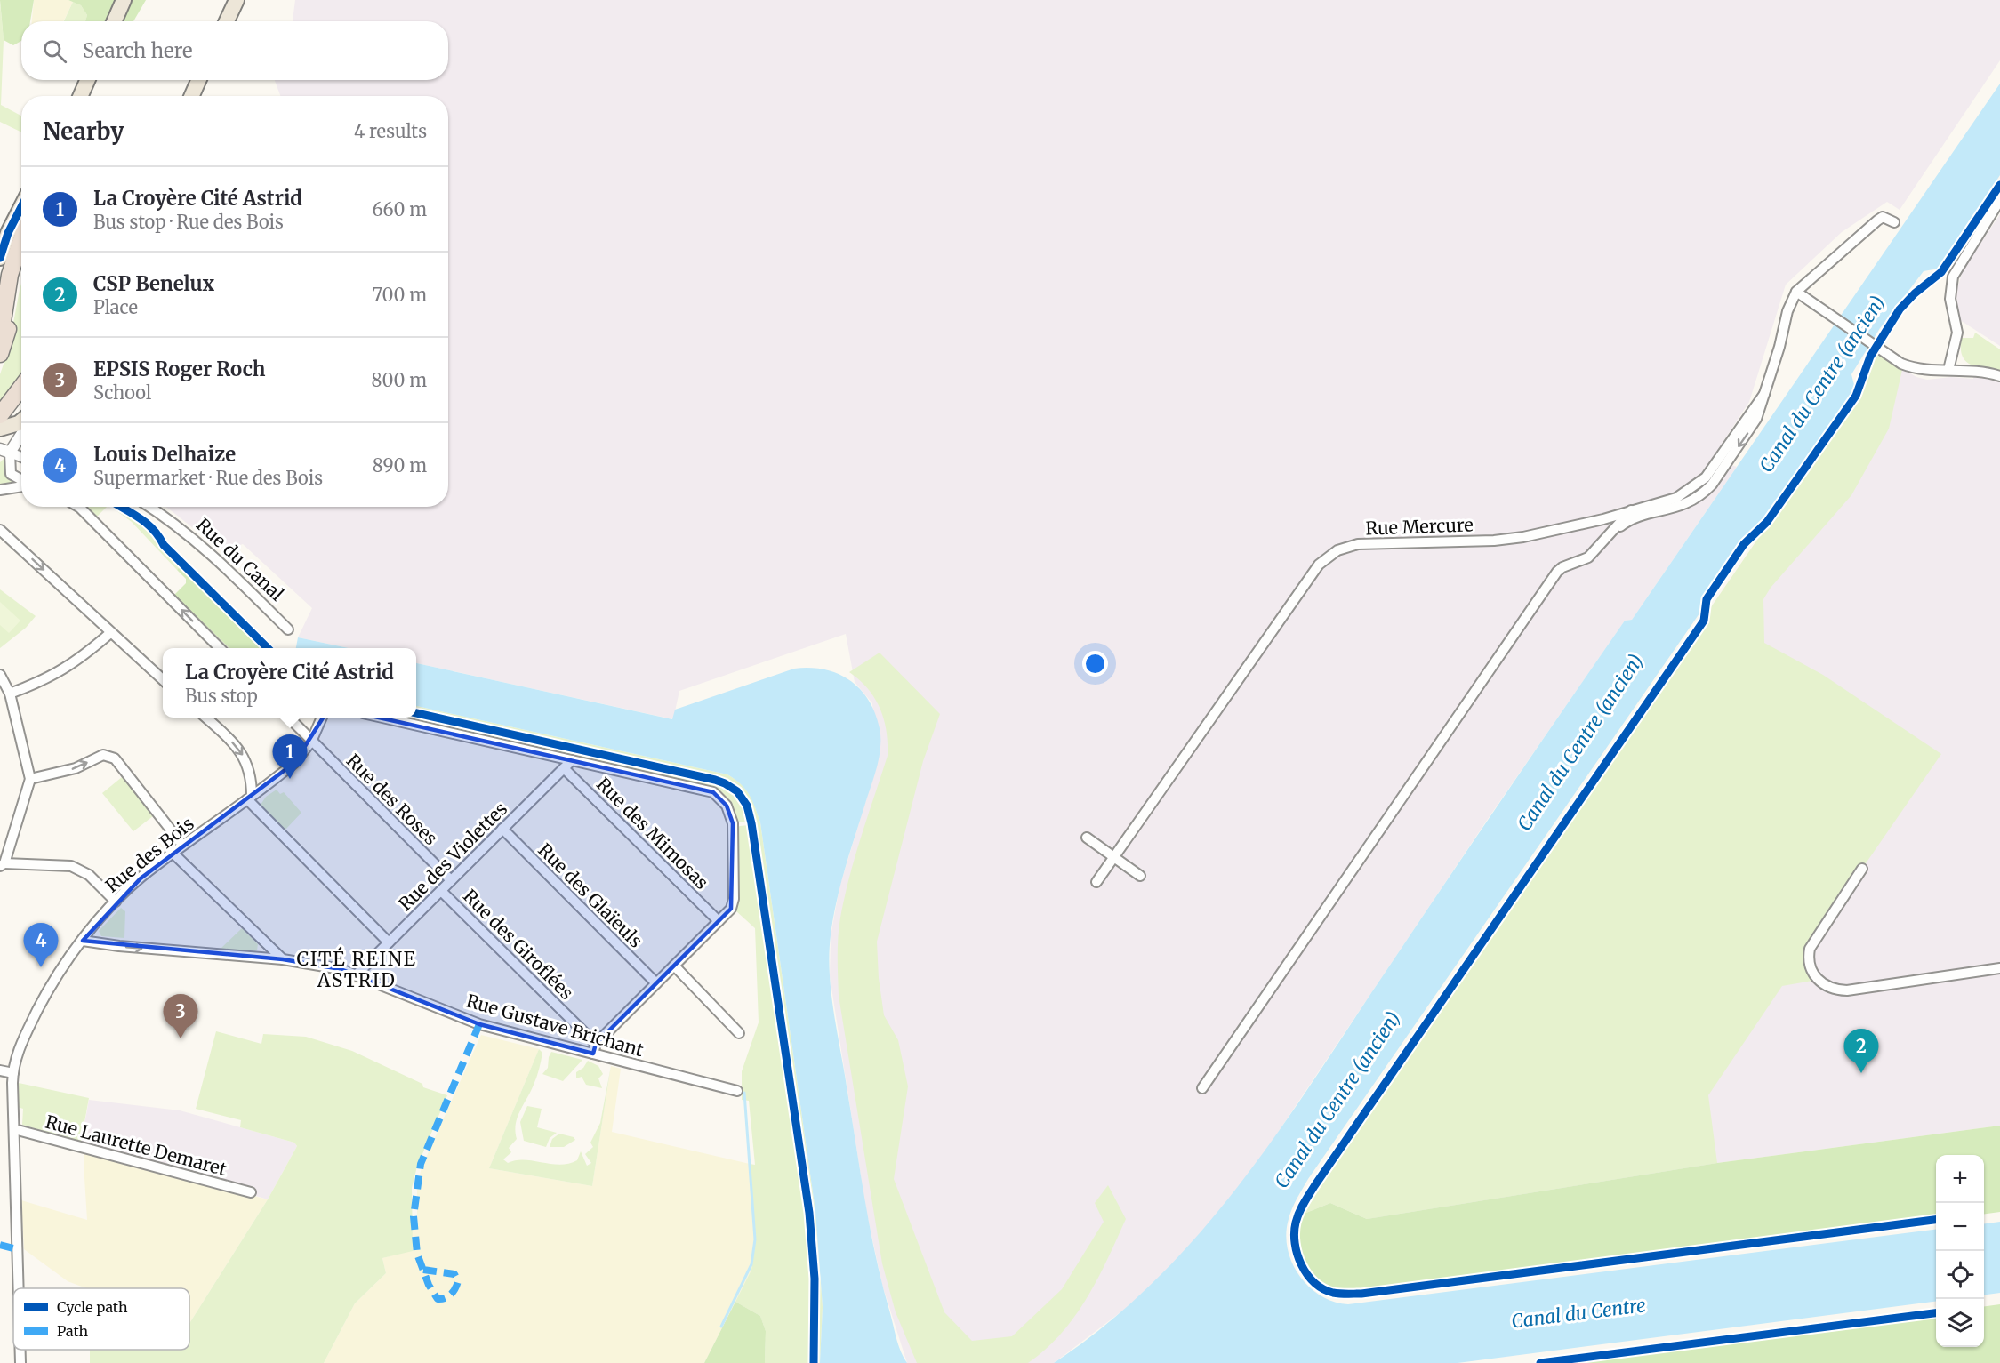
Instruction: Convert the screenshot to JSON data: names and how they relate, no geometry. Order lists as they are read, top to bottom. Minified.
{"streets":{"street":["Rue Mercure","Rue du Canal","Rue des Roses","Rue des Mimosas","Rue des Bois","Rue des Violettes","Rue des Glaïeuls","Rue des Giroflées","Rue Gustave Brichant","Rue Laurette Demaret"]},"crossings":[["Rue des Roses","Rue des Bois"],["Rue des Roses","Rue des Violettes"],["Rue des Mimosas","Rue des Violettes"],["Rue des Bois","Rue Gustave Brichant"],["Rue des Bois","Rue Laurette Demaret"],["Rue des Violettes","Rue des Glaïeuls"],["Rue des Violettes","Rue des Giroflées"],["Rue des Violettes","Rue Gustave Brichant"],["Rue des Giroflées","Rue Gustave Brichant"]],"districts":["CITÉ REINE ASTRID"],"water":["Canal du Centre (ancien)","Canal du Centre"],"legend":["Cycle path","Path"],"page":{"search":"Search here","heading":["Nearby","4 results"],"list":[{"mark":"1","name":"La Croyère Cité Astrid","note":"Bus stop · Rue des Bois","value":"660 m"},{"mark":"2","name":"CSP Benelux","note":"Place","value":"700 m"},{"mark":"3","name":"EPSIS Roger Roch","note":"School","value":"800 m"},{"mark":"4","name":"Louis Delhaize","note":"Supermarket · Rue des Bois","value":"890 m"}],"popup":["La Croyère Cité Astrid","Bus stop"],"pins":["1","4","3","2"],"map_buttons":["+","−"]}}
